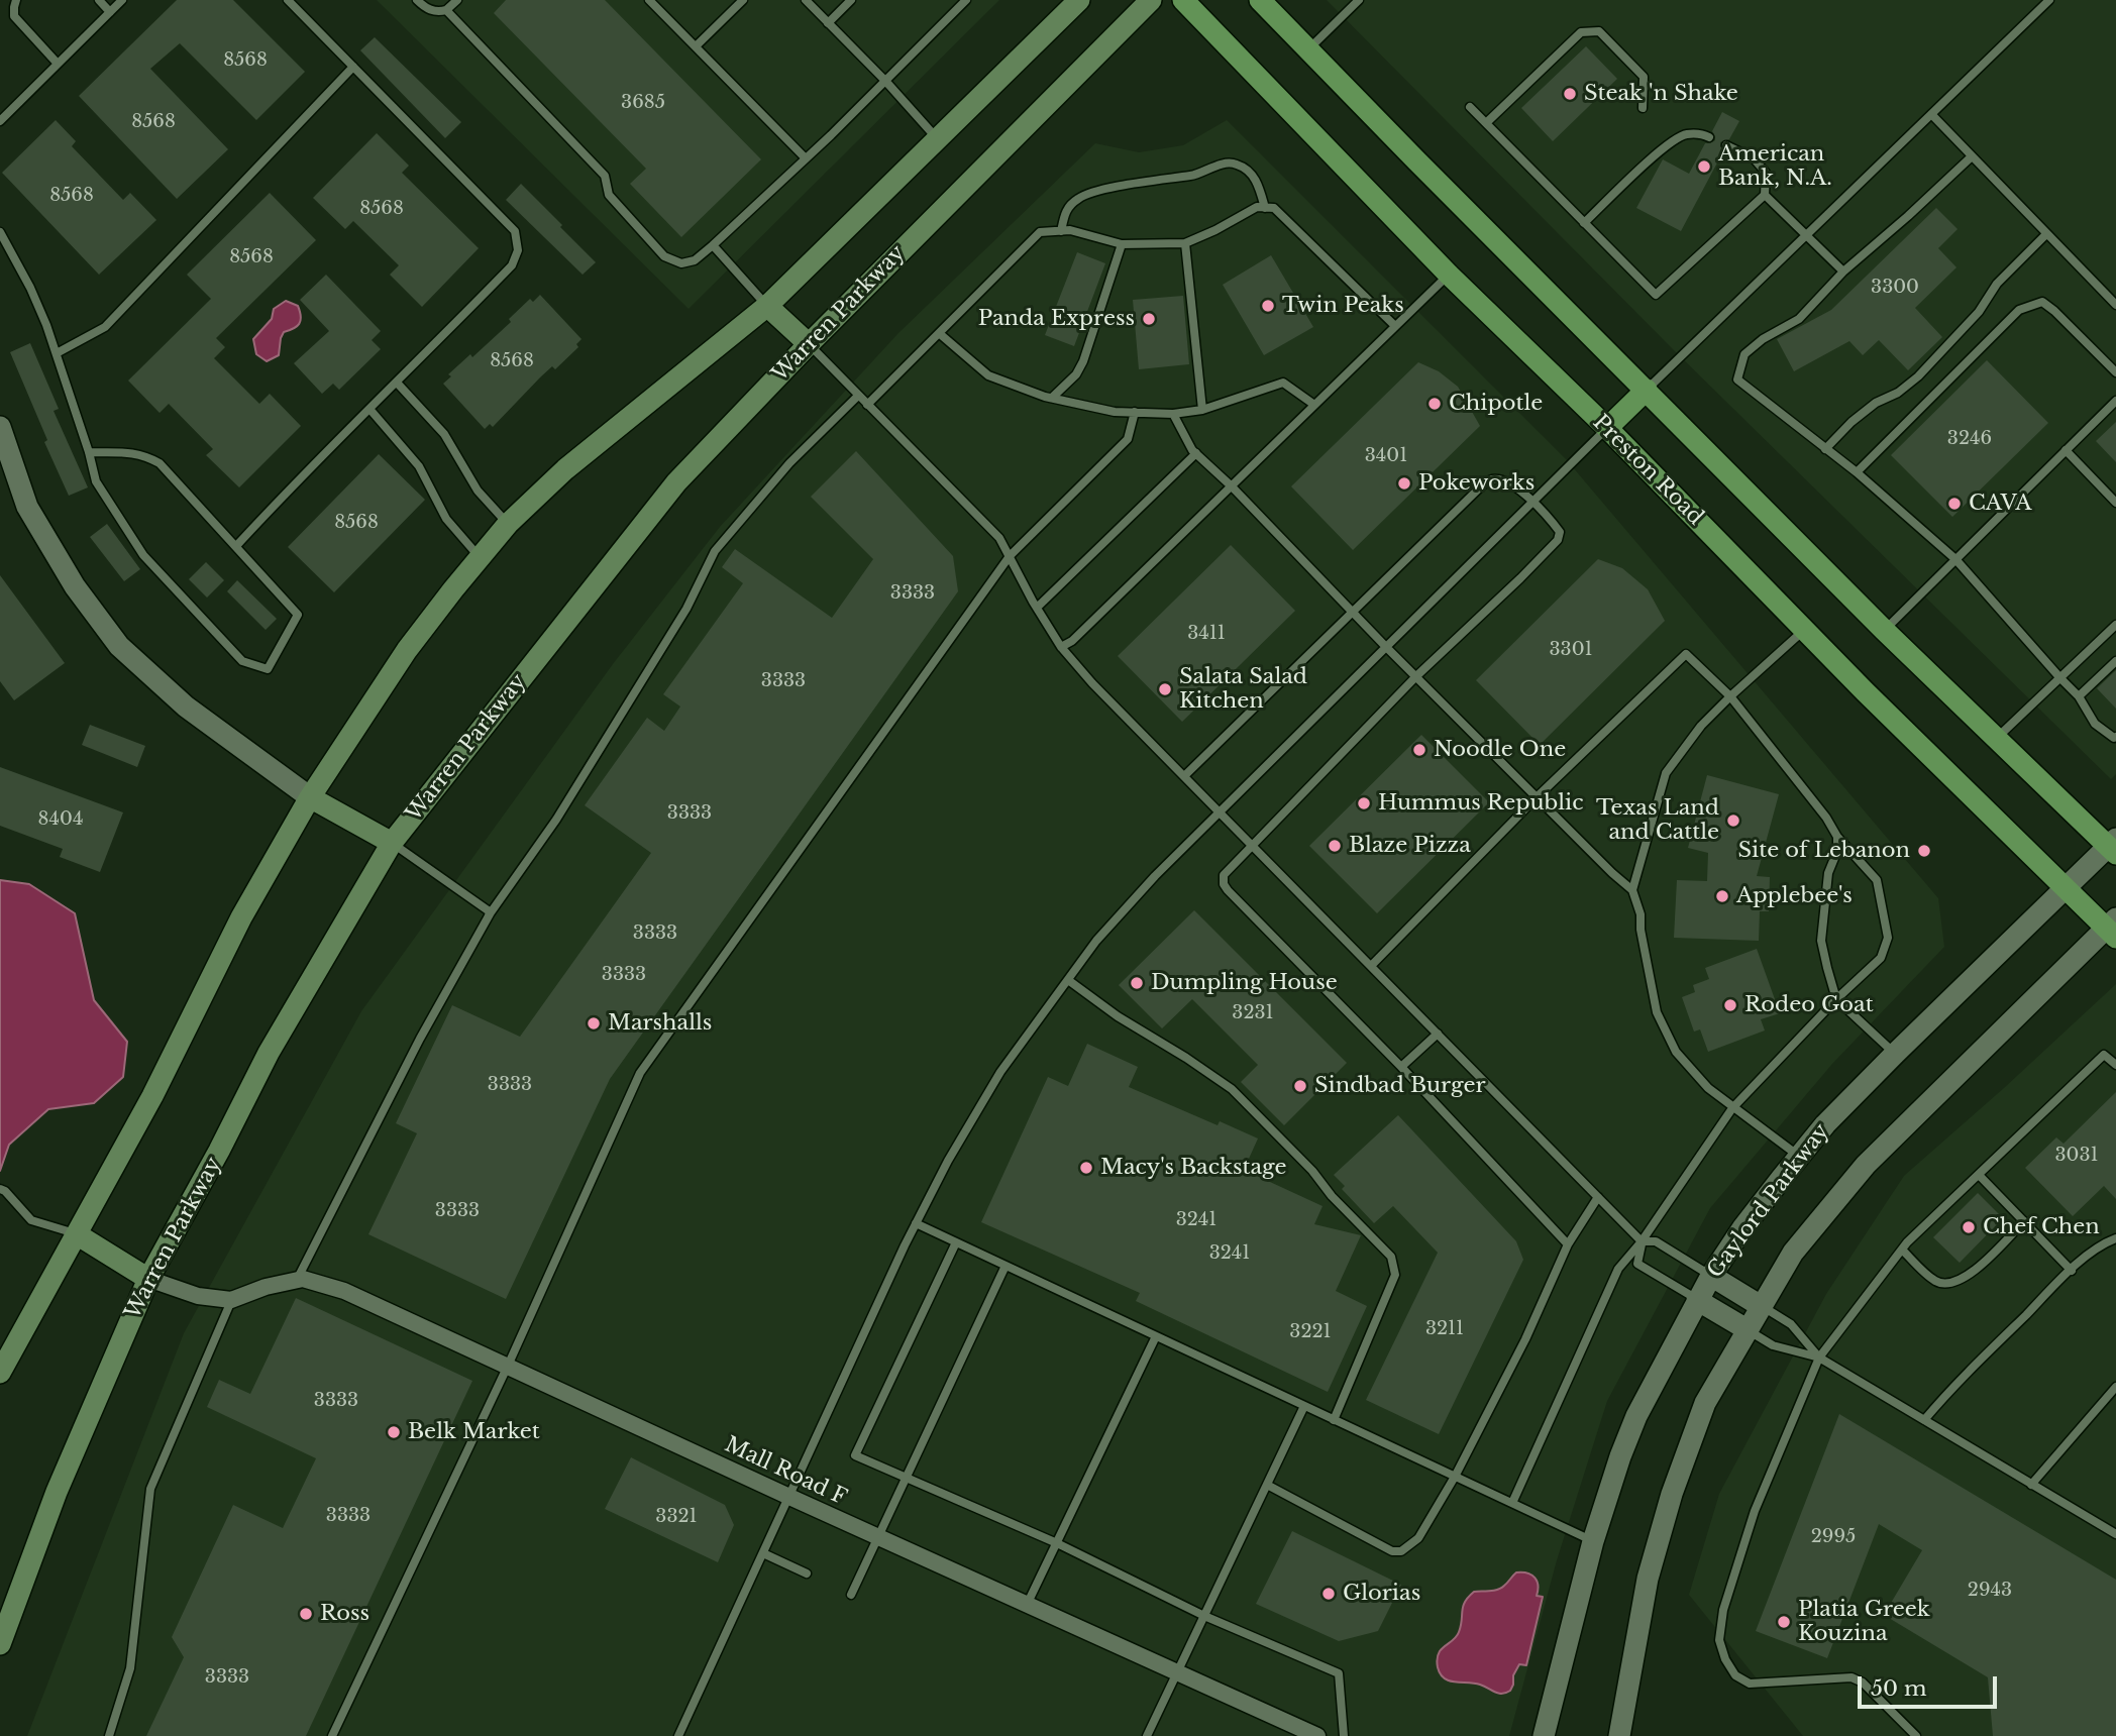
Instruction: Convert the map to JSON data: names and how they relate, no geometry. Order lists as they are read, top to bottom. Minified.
{"streets":{"main road":["Warren Parkway","Preston Road"],"street":["Gaylord Parkway","Mall Road F"]},"crossings":[["Preston Road","Gaylord Parkway"]],"places":["Steak 'n Shake","American Bank, N.A.","Twin Peaks","Panda Express","Chipotle","Pokeworks","CAVA","Salata Salad Kitchen","Noodle One","Hummus Republic","Texas Land and Cattle","Blaze Pizza","Site of Lebanon","Applebee's","Dumpling House","Rodeo Goat","Marshalls","Sindbad Burger","Macy's Backstage","Chef Chen","Belk Market","Glorias","Ross","Platia Greek Kouzina"],"house_numbers":["8568","3685","8568","8568","8568","8568","3300","8568","3246","3401","8568","3333","3411","3301","3333","3333","8404","3333","3333","3231","3333","3031","3333","3241","3241","3211","3221","3333","3333","3321","2995","2943","3333"],"scale_bar":"50 m"}
